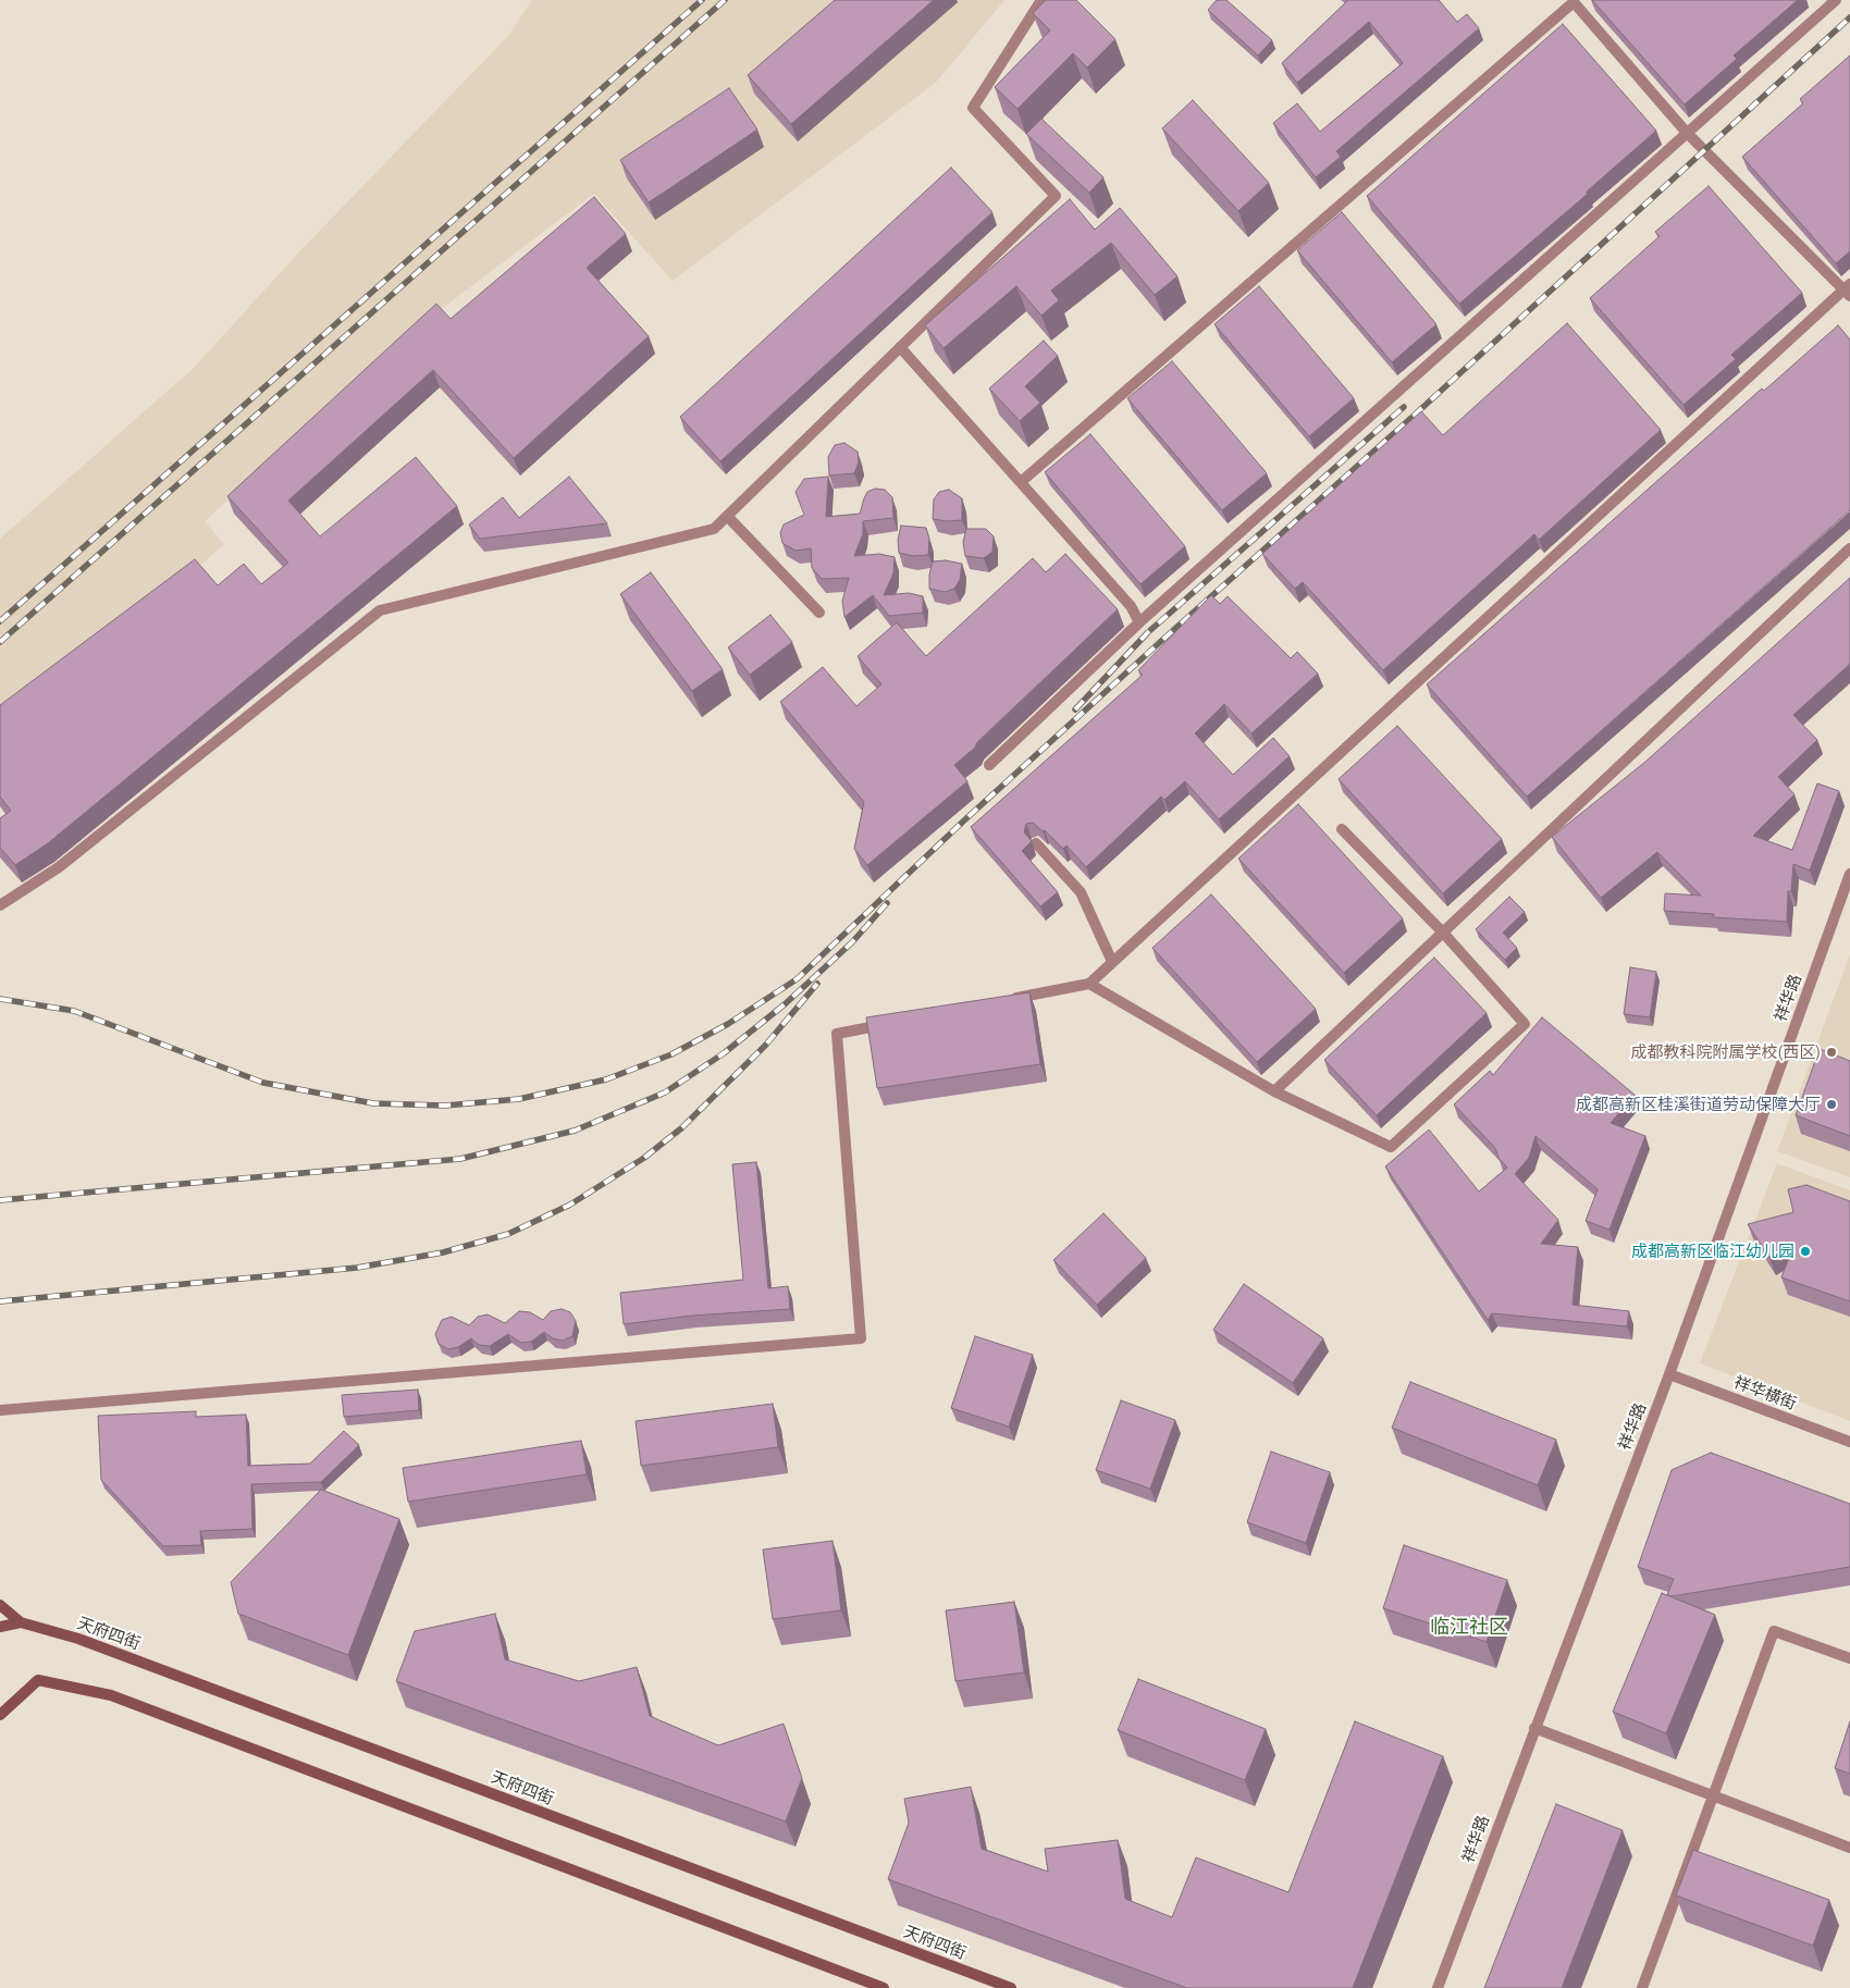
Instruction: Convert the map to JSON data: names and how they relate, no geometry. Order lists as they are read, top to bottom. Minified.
{"streets":{"main road":["天府四街"],"street":["祥华路","祥华横街"]},"crossings":[["祥华路","祥华横街"]],"districts":["临江社区"],"places":["成都教科院附属学校(西区)","成都高新区桂溪街道劳动保障大厅","成都高新区临江幼儿园"]}
